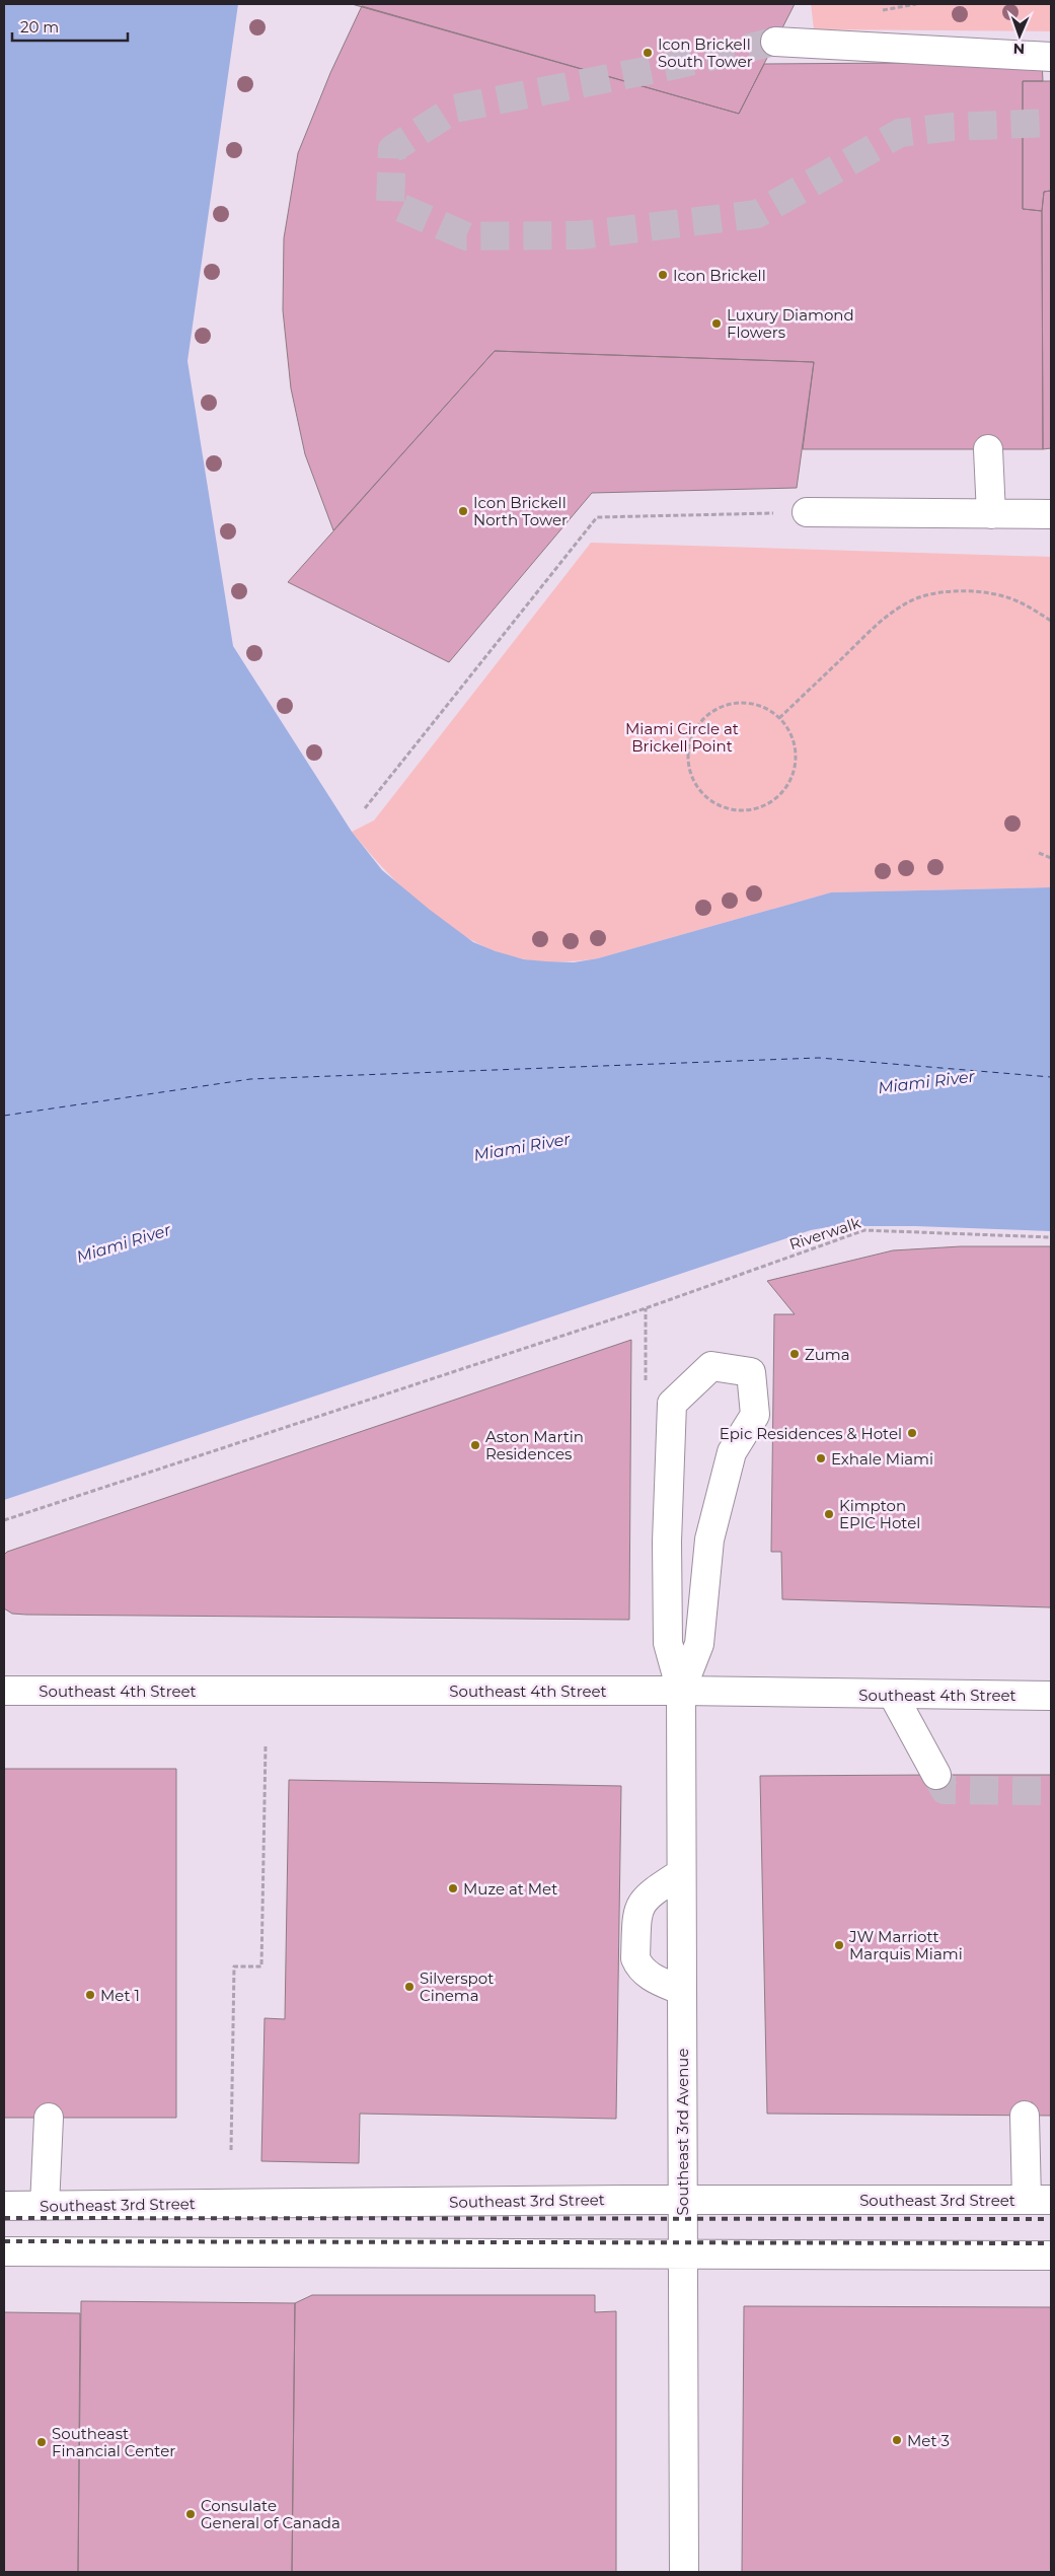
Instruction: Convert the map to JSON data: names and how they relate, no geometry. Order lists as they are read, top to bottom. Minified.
{"streets":{"street":["Southeast 4th Street","Southeast 3rd Avenue","Southeast 3rd Street"],"path":["Riverwalk"]},"crossings":[["Southeast 4th Street","Southeast 3rd Avenue"],["Southeast 3rd Avenue","Southeast 3rd Street"]],"water":["Miami River"],"parks":["Miami Circle at Brickell Point"],"places":["Icon Brickell South Tower","Icon Brickell","Luxury Diamond Flowers","Icon Brickell North Tower","Zuma","Epic Residences & Hotel","Aston Martin Residences","Exhale Miami","Kimpton EPIC Hotel","Muze at Met","JW Marriott Marquis Miami","Silverspot Cinema","Met 1","Met 3","Southeast Financial Center","Consulate General of Canada"],"scale_bar":"20 m","north":"bottom"}
